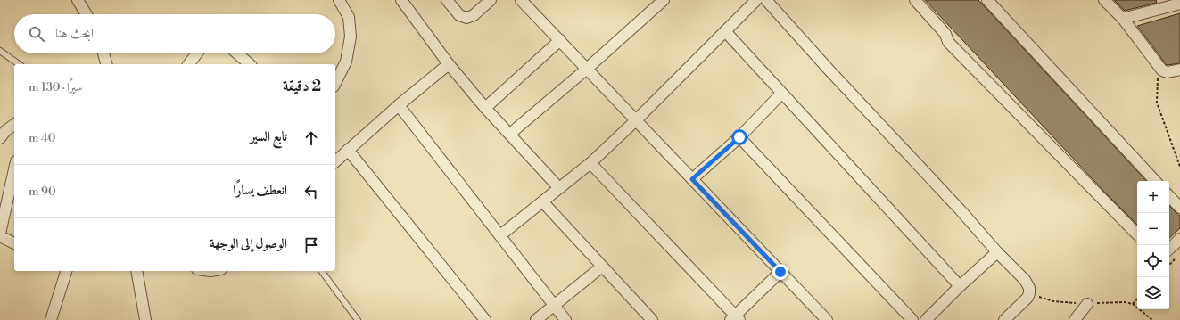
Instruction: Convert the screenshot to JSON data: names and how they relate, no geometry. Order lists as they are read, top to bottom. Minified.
{"page":{"search":"ابحث هنا","heading":["2 دقيقة","سيرًا · 130 m"],"list":[["تابع السير","40 m"],["انعطف يسارًا","90 m"],"الوصول إلى الوجهة"],"map_buttons":["+","−"]}}
